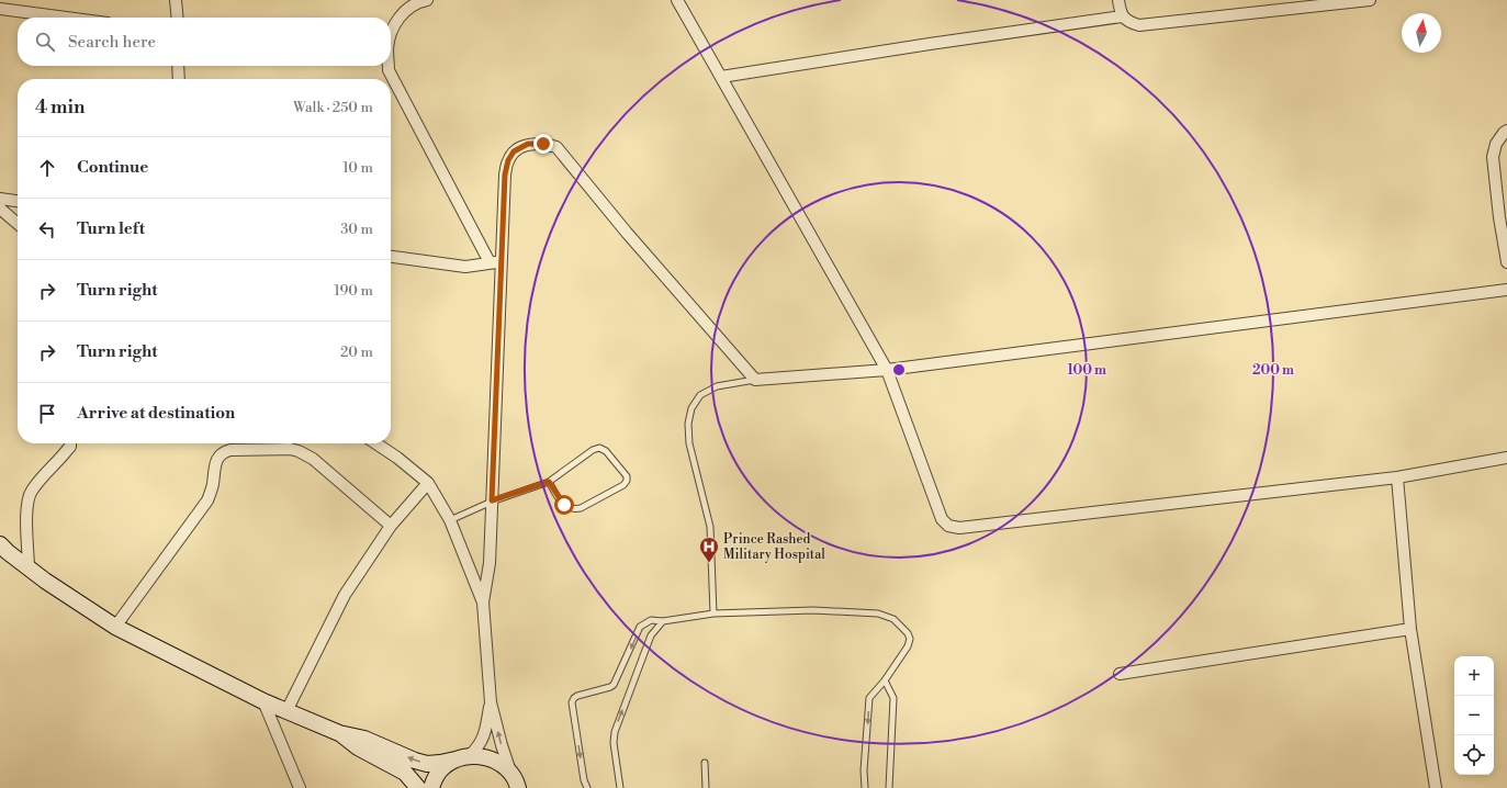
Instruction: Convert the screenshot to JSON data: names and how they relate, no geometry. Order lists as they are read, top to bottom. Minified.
{"places":{"hospital":["Prince Rashed Military Hospital"]},"north":"top","page":{"search":"Search here","heading":["4 min","Walk · 250 m"],"list":[["Continue","10 m"],["Turn left","30 m"],["Turn right","190 m"],["Turn right","20 m"],"Arrive at destination"],"map_buttons":["+","−"]},"rings":["100 m","200 m"]}
